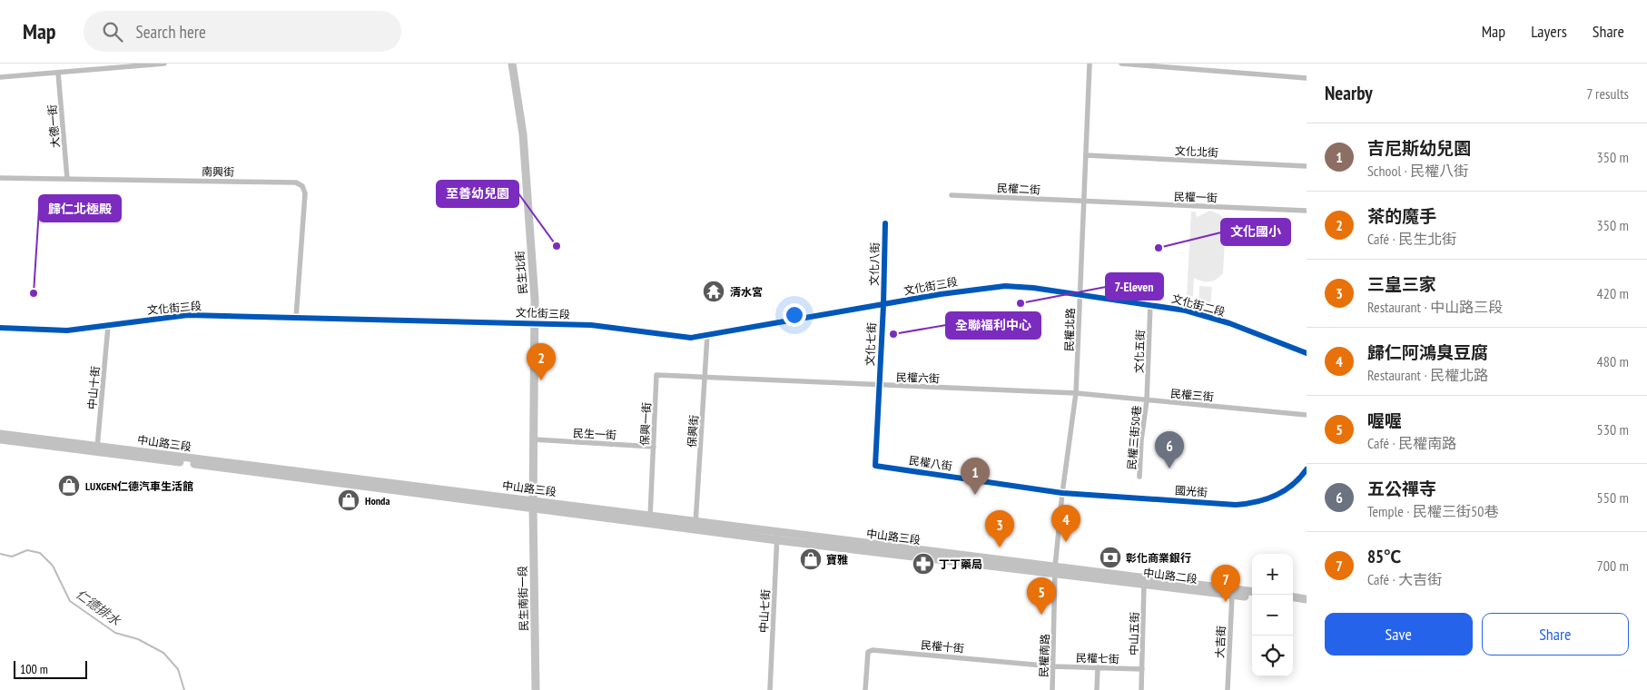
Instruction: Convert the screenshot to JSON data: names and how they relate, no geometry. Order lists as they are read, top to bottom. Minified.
{"streets":{"main road":["民生北街","中山路三段","中山路二段","民生南街一段"],"street":["大德一街","文化北街","南興街","民權二街","民權一街","文化八街","文化街三段","文化街二段","民權北路","文化七街","文化五街","民權六街","中山十街","民權三街","保興一街","保興街","民生一街","民權三街50巷","民權八街","國光街","中山七街","中山五街","大吉街","民權十街","民權南路","民權七街"]},"crossings":[["大德一街","南興街"],["文化北街","民權北路"],["南興街","文化街三段"],["民權二街","民權一街"],["民權二街","民權北路"],["民權一街","民權北路"],["文化八街","文化街三段"],["文化八街","文化七街"],["民生北街","文化街三段"],["民生北街","民生一街"],["民生北街","中山路三段"],["民生北街","民生南街一段"],["文化街三段","文化街二段"],["文化街三段","民權北路"],["文化街三段","文化七街"],["文化街三段","中山十街"],["文化街三段","保興街"],["文化街二段","民權北路"],["文化街二段","文化五街"],["民權北路","民權六街"],["民權北路","民權三街"],["民權北路","中山路三段"],["民權北路","民權八街"],["民權北路","國光街"],["民權北路","中山路二段"],["民權北路","民權南路"],["文化七街","民權六街"],["文化七街","民權八街"],["文化五街","民權三街"],["文化五街","民權三街50巷"],["民權六街","民權三街"],["民權六街","保興一街"],["民權六街","保興街"],["民權六街","民權八街"],["中山十街","中山路三段"],["民權三街","民權三街50巷"],["保興一街","保興街"],["保興一街","民生一街"],["保興一街","中山路三段"],["保興街","中山路三段"],["中山路三段","中山路二段"],["中山路三段","民生南街一段"],["中山路三段","中山七街"],["中山路三段","民權南路"],["民權八街","國光街"],["中山路二段","中山五街"],["中山路二段","大吉街"],["中山路二段","民權南路"],["中山五街","民權七街"],["民權十街","民權南路"],["民權十街","民權七街"],["民權南路","民權七街"]],"water":["仁德排水"],"places":{"other":["至善幼兒園","文化國小","歸仁北極殿","7-Eleven","全聯福利中心"],"temple":["清水宮"],"shop":["LUXGEN仁德汽車生活館","Honda","寶雅"],"bank":["彰化商業銀行"],"pharmacy":["丁丁藥局"]},"scale_bar":"100 m","page":{"header":"Map","search":"Search here","nav":["Map","Layers","Share"],"heading":["Nearby","7 results"],"list":[{"mark":"1","name":"吉尼斯幼兒園","note":"School · 民權八街","value":"350 m"},{"mark":"2","name":"茶的魔手","note":"Café · 民生北街","value":"350 m"},{"mark":"3","name":"三皇三家","note":"Restaurant · 中山路三段","value":"420 m"},{"mark":"4","name":"歸仁阿鴻臭豆腐","note":"Restaurant · 民權北路","value":"480 m"},{"mark":"5","name":"喔喔","note":"Café · 民權南路","value":"530 m"},{"mark":"6","name":"五公禪寺","note":"Temple · 民權三街50巷","value":"550 m"},{"mark":"7","name":"85℃","note":"Café · 大吉街","value":"700 m"}],"pins":["2","6","1","4","3","7","5"],"map_buttons":["+","−"],"buttons":["Save","Share"],"scale":"100 m"}}
